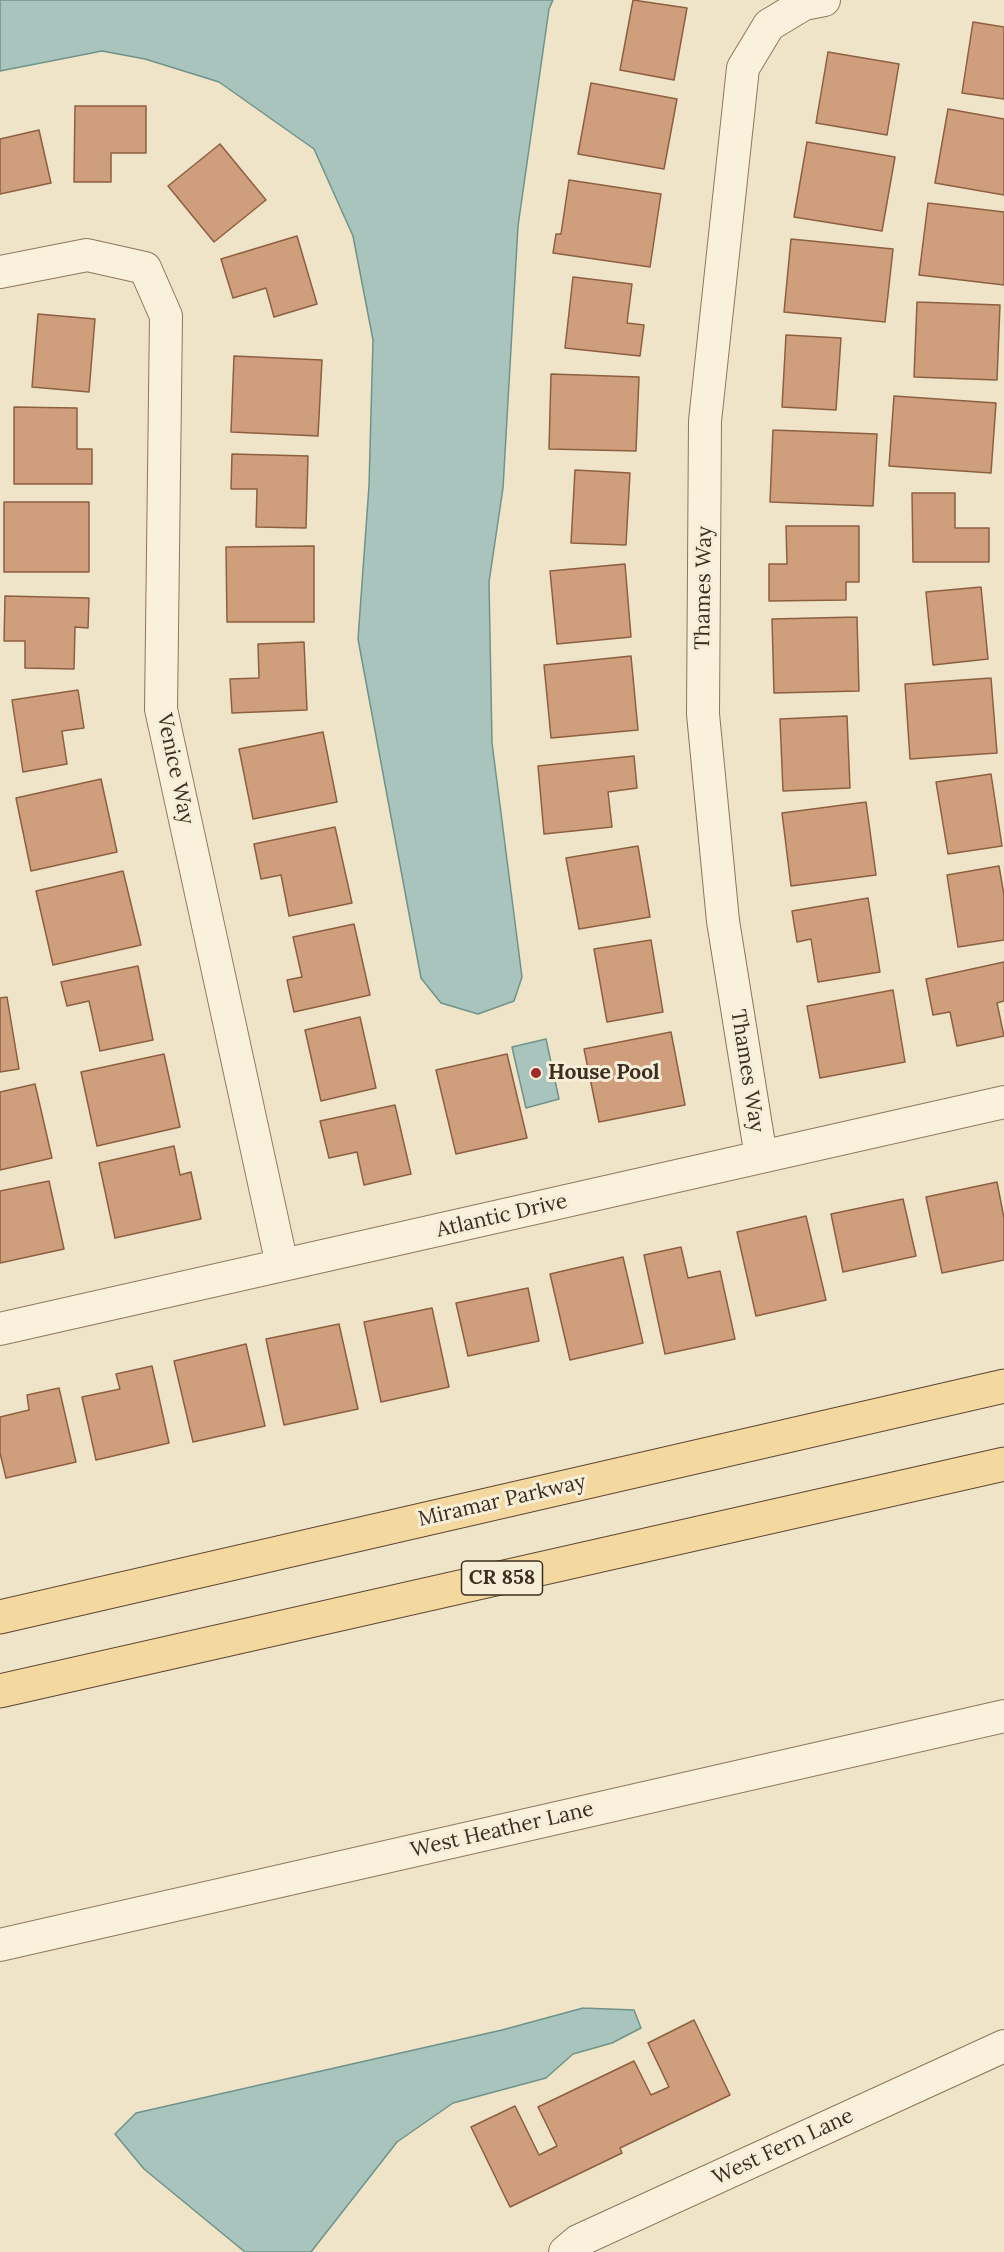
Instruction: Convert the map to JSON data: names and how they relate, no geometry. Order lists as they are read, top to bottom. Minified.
{"streets":{"main road":["Miramar Parkway","CR 858"],"street":["Thames Way","Venice Way","Atlantic Drive","West Heather Lane","West Fern Lane"]},"crossings":[["Thames Way","Atlantic Drive"],["Venice Way","Atlantic Drive"]],"places":["House Pool"]}
